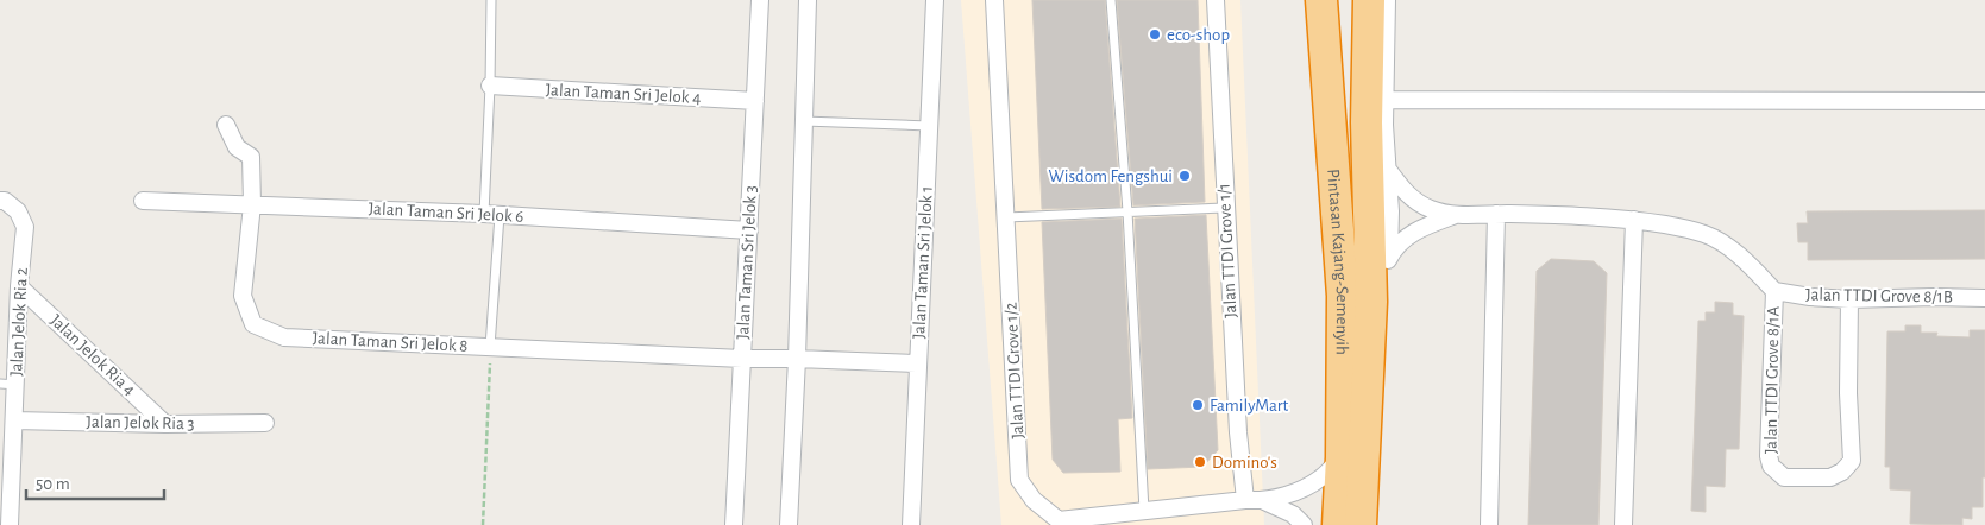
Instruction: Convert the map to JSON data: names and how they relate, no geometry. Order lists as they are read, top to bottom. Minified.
{"streets":{"highway":["Pintasan Kajang-Semenyih"],"street":["Jalan Taman Sri Jelok 4","Jalan Taman Sri Jelok 6","Jalan TTDI Grove 1/1","Jalan Taman Sri Jelok 3","Jalan Taman Sri Jelok 1","Jalan TTDI Grove 8/1B","Jalan Jelok Ria 2","Jalan Taman Sri Jelok 8","Jalan Jelok Ria 4","Jalan TTDI Grove 1/2","Jalan TTDI Grove 8/1A","Jalan Jelok Ria 3"]},"crossings":[["Jalan Taman Sri Jelok 4","Jalan Taman Sri Jelok 3"],["Jalan Taman Sri Jelok 6","Jalan Taman Sri Jelok 3"],["Jalan Taman Sri Jelok 6","Jalan Taman Sri Jelok 8"],["Jalan TTDI Grove 1/1","Jalan TTDI Grove 1/2"],["Jalan Taman Sri Jelok 3","Jalan Taman Sri Jelok 8"],["Jalan Taman Sri Jelok 1","Jalan Taman Sri Jelok 8"],["Jalan TTDI Grove 8/1B","Jalan TTDI Grove 8/1A"],["Jalan Jelok Ria 2","Jalan Jelok Ria 4"],["Jalan Jelok Ria 2","Jalan Jelok Ria 3"],["Jalan Jelok Ria 4","Jalan Jelok Ria 3"]],"places":["eco-shop","Wisdom Fengshui","FamilyMart","Domino's"],"scale_bar":"50 m"}
